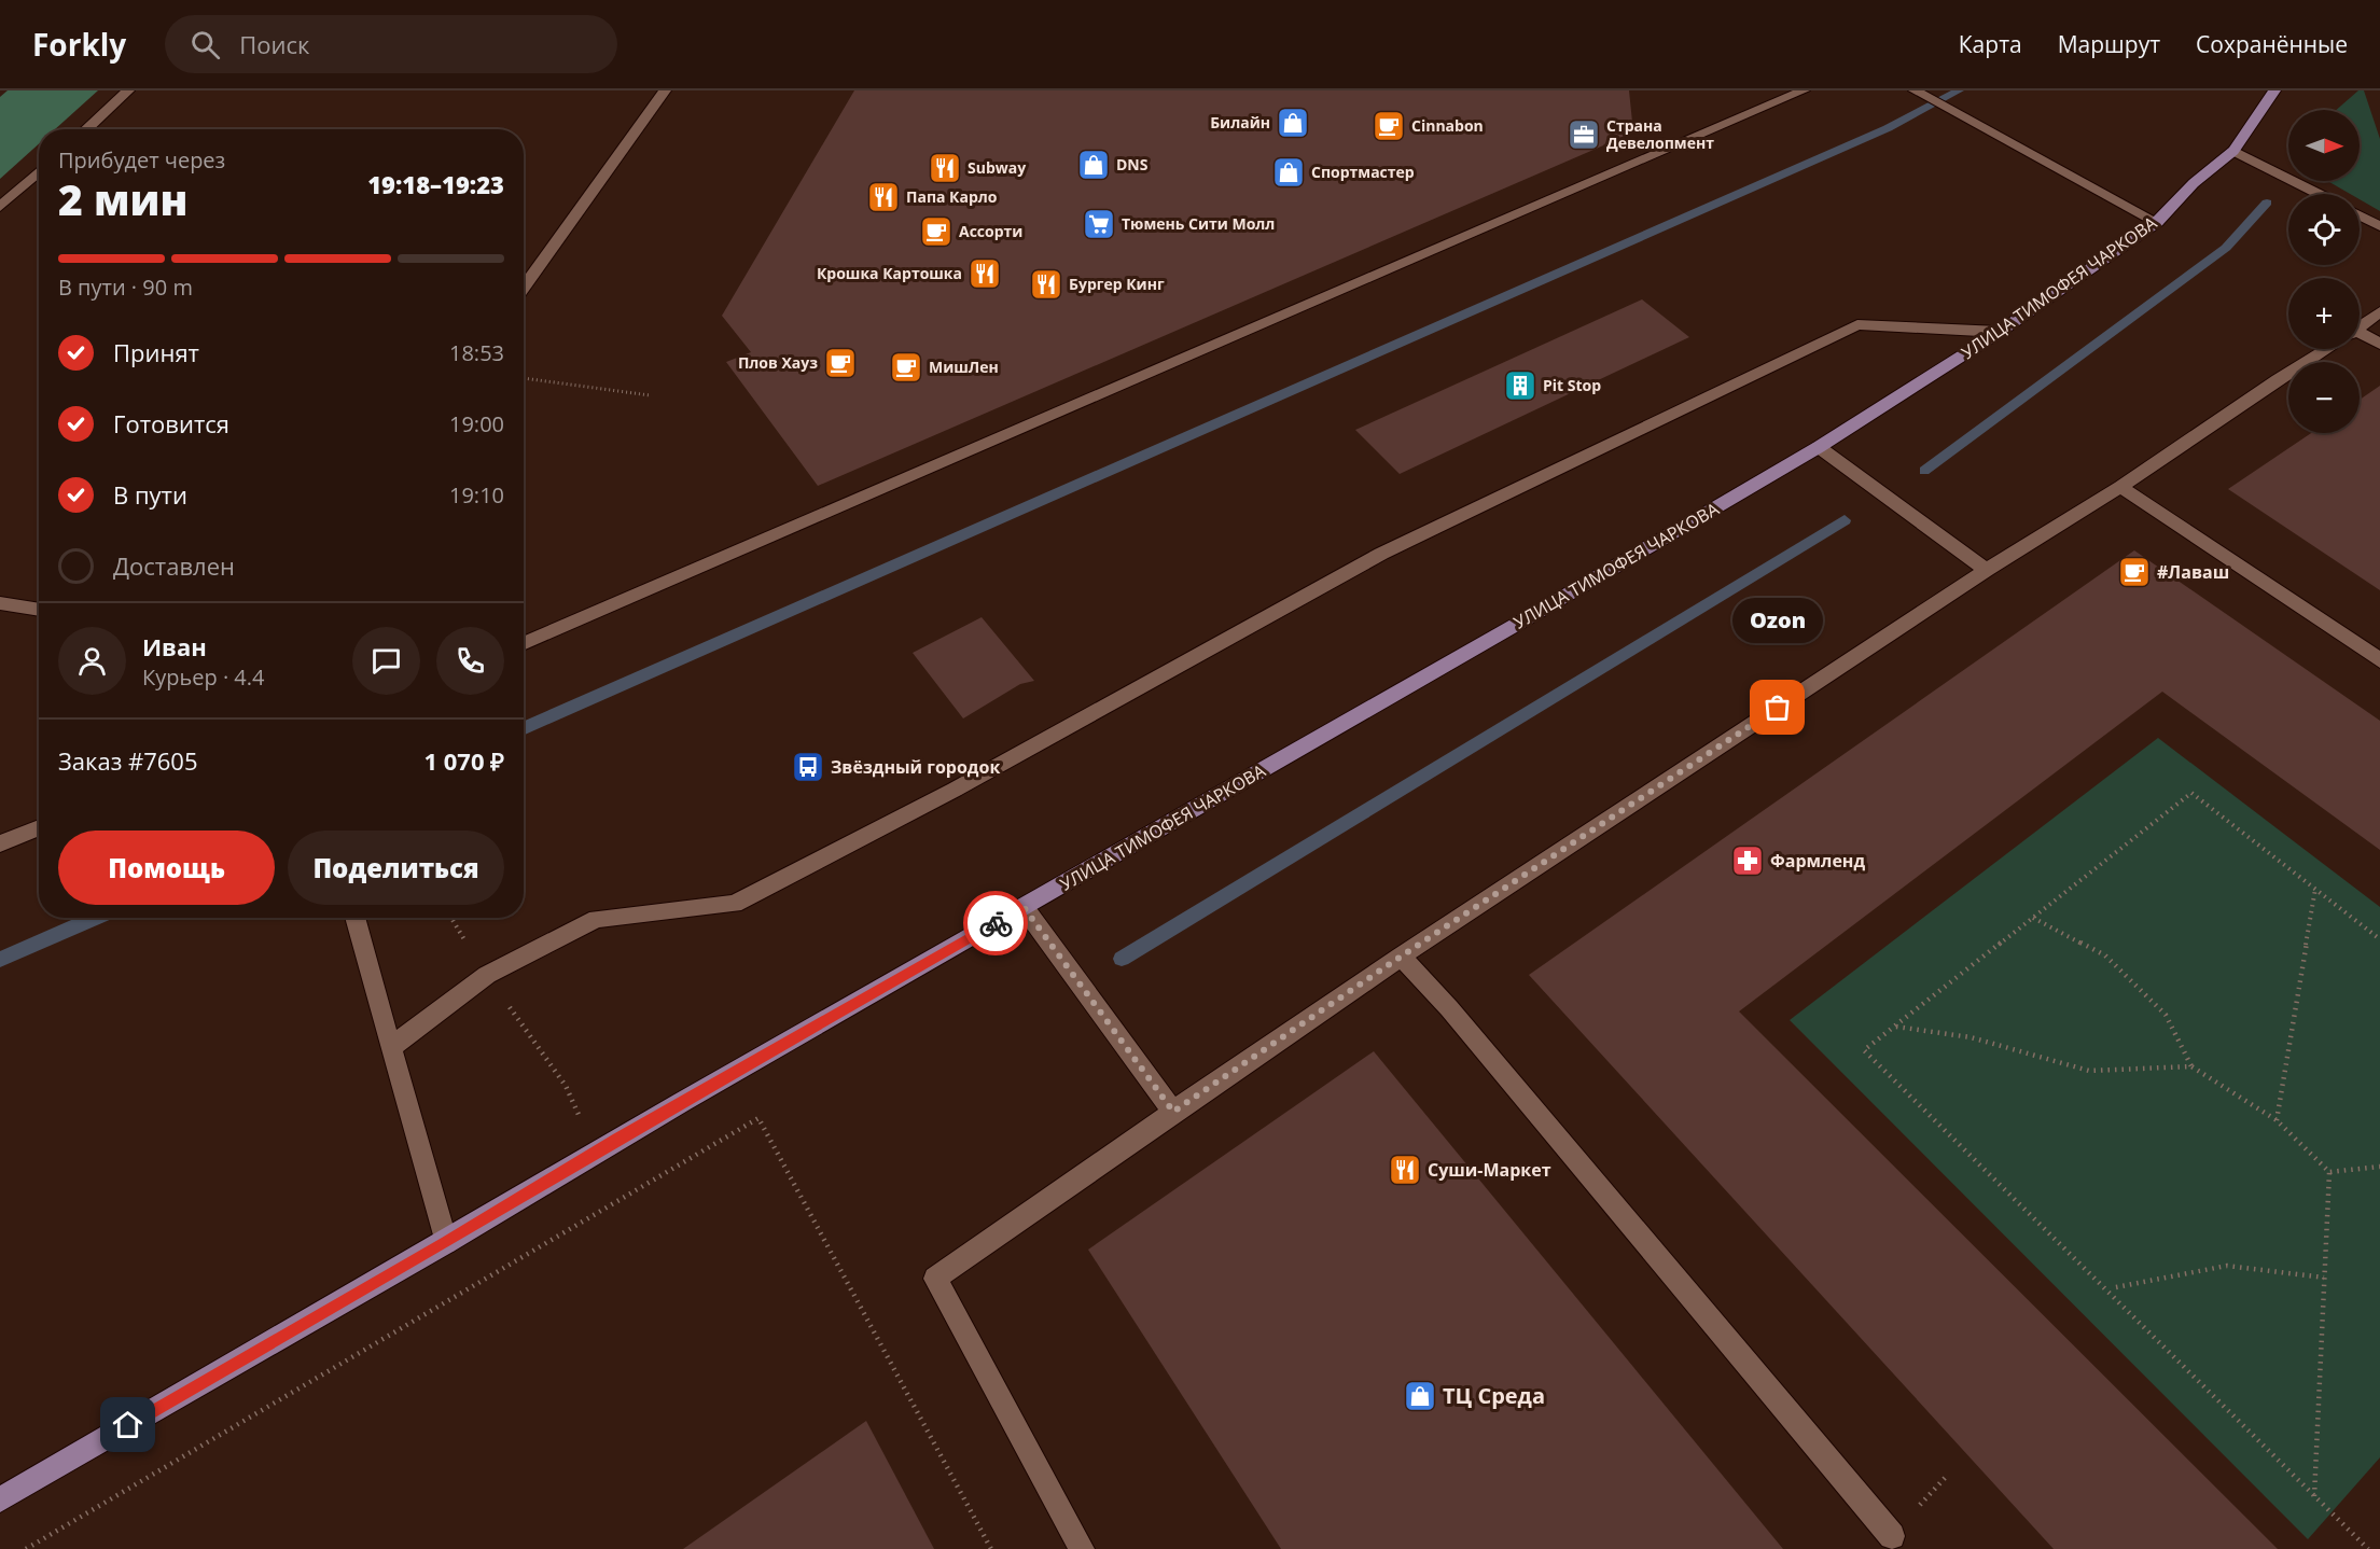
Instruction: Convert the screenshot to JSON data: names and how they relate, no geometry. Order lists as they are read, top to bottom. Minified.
{"streets":{"main road":["УЛИЦА ТИМОФЕЯ ЧАРКОВА"]},"places":{"shop":["Билайн","DNS","Спортмастер","ТЦ Среда"],"cafe":["Cinnabon","Ассорти","Плов Хауз","МишЛен","#Лаваш"],"office":["Страна Девелопмент"],"restaurant":["Subway","Папа Карло","Крошка Картошка","Бургер Кинг","Суши-Маркет"],"supermarket":["Тюмень Сити Молл"],"building":["Pit Stop"],"other":["Ozon"],"bus stop":["Звёздный городок"],"pharmacy":["Фармленд"]},"north":"right","page":{"header":"Forkly","search":"Поиск","nav":["Карта","Маршрут","Сохранённые"],"map_buttons":["+","−"],"heading":["2 мин","Прибудет через","19:18–19:23"],"panel":["Иван","Курьер · 4.4","Заказ #7605","1 070 ₽"],"bar":"В пути · 90 m","list":[["Принят","18:53"],["Готовится","19:00"],["В пути","19:10"],"Доставлен"],"bubble":"Ozon","buttons":["Помощь","Поделиться"]}}
